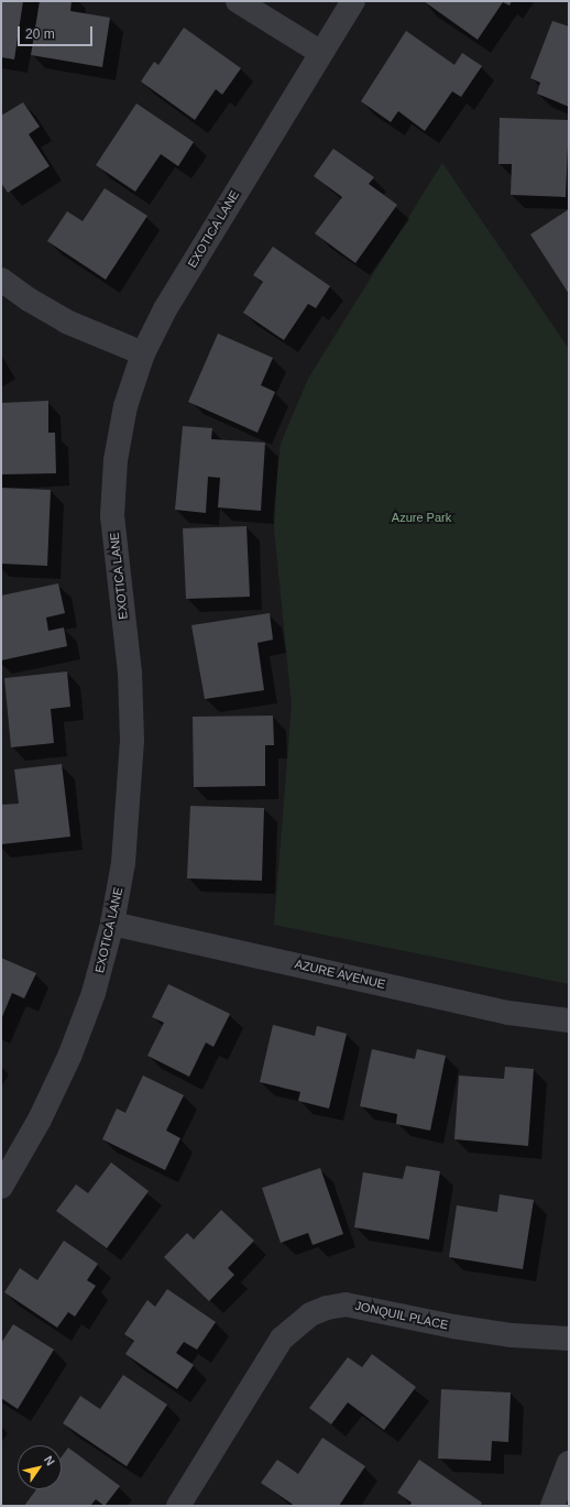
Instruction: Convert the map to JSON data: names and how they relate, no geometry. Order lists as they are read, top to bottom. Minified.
{"streets":{"street":["EXOTICA LANE","AZURE AVENUE","JONQUIL PLACE"]},"crossings":[["EXOTICA LANE","AZURE AVENUE"]],"parks":["Azure Park"],"scale_bar":"20 m","north":"top right"}
